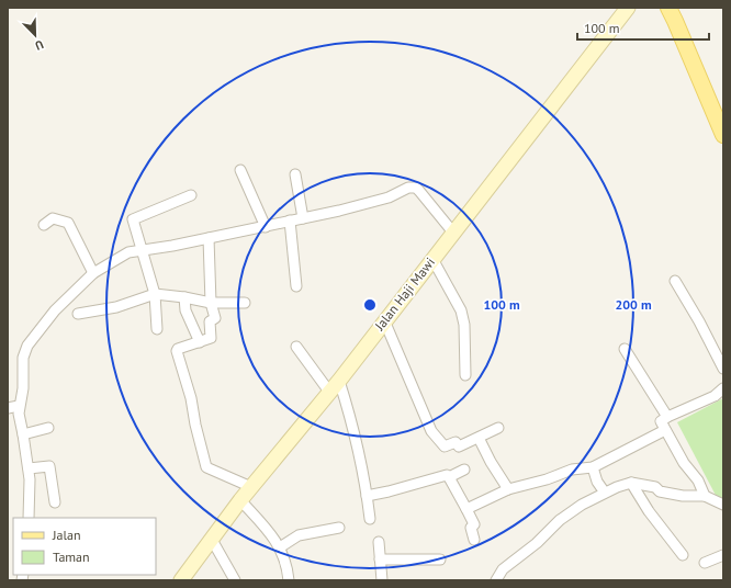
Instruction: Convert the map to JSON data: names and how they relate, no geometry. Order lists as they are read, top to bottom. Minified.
{"streets":{"street":["Jalan Haji Mawi"]},"legend":["Jalan","Taman"],"scale_bar":"100 m","north":"bottom right","rings":["100 m","200 m"]}
